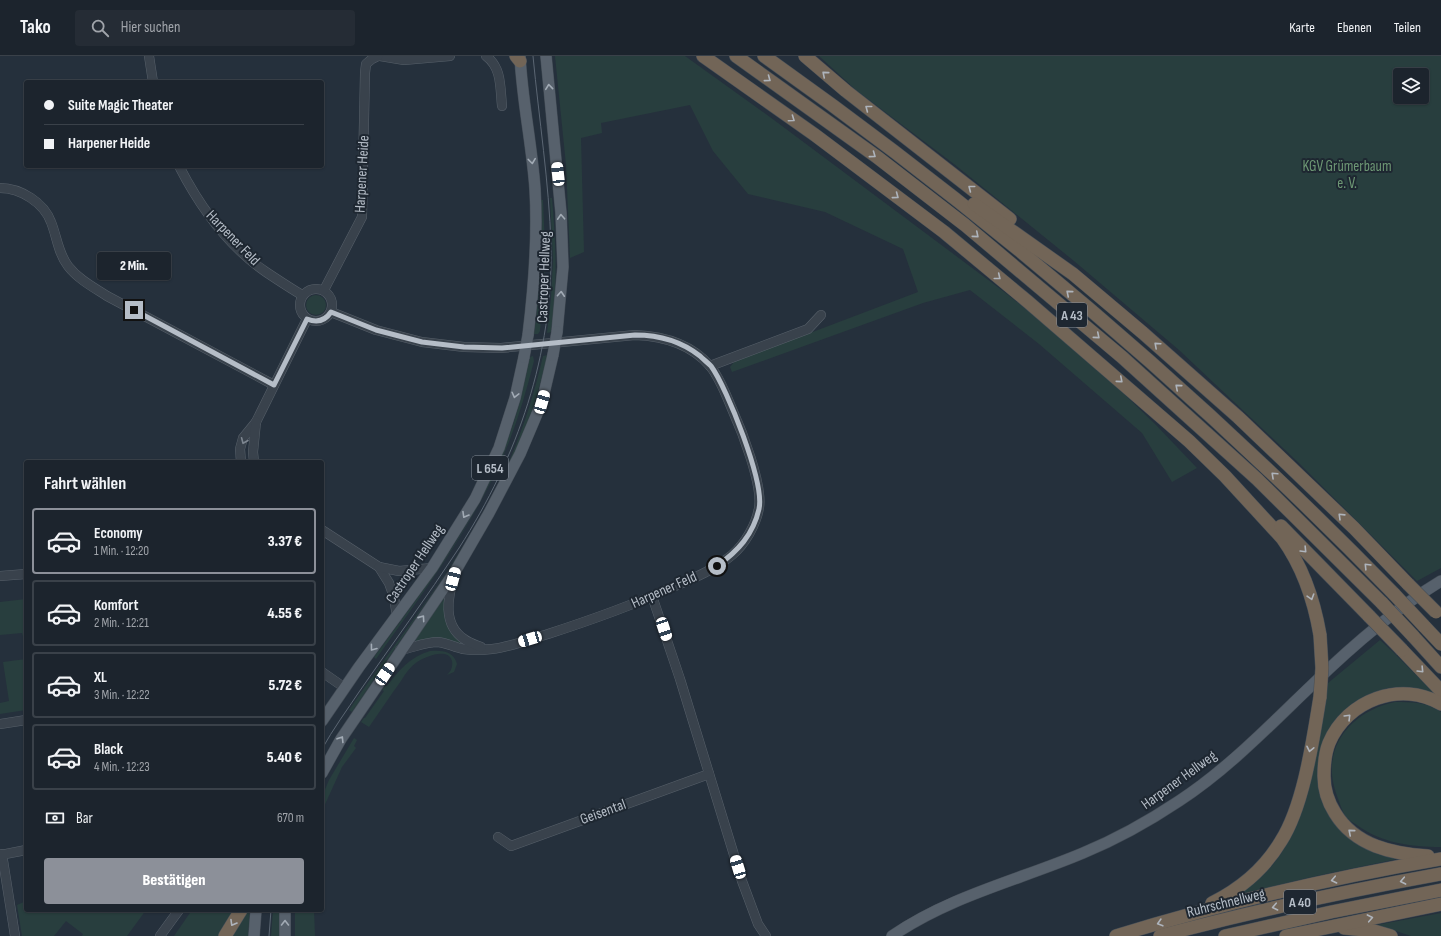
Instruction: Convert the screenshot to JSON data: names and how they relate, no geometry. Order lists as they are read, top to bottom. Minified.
{"streets":{"highway":["A 43","A 40","Ruhrschnellweg"],"main road":["Castroper Hellweg","L 654","Harpener Hellweg"],"street":["Harpener Heide","Harpener Feld","Geisental"]},"crossings":[["Harpener Heide","Harpener Feld"],["Harpener Feld","Castroper Hellweg"]],"parks":["KGV Grümerbaum e. V."],"page":{"header":"Tako","search":"Hier suchen","nav":["Karte","Ebenen","Teilen"],"banner":["Suite Magic Theater","Harpener Heide"],"bubble":"2 Min.","heading":"Fahrt wählen","list":[{"name":"Economy","note":"1 Min. · 12:20","value":"3.37 €"},{"name":"Komfort","note":"2 Min. · 12:21","value":"4.55 €"},{"name":"XL","note":"3 Min. · 12:22","value":"5.72 €"},{"name":"Black","note":"4 Min. · 12:23","value":"5.40 €"}],"pay":["Bar","670 m"],"buttons":"Bestätigen"}}
